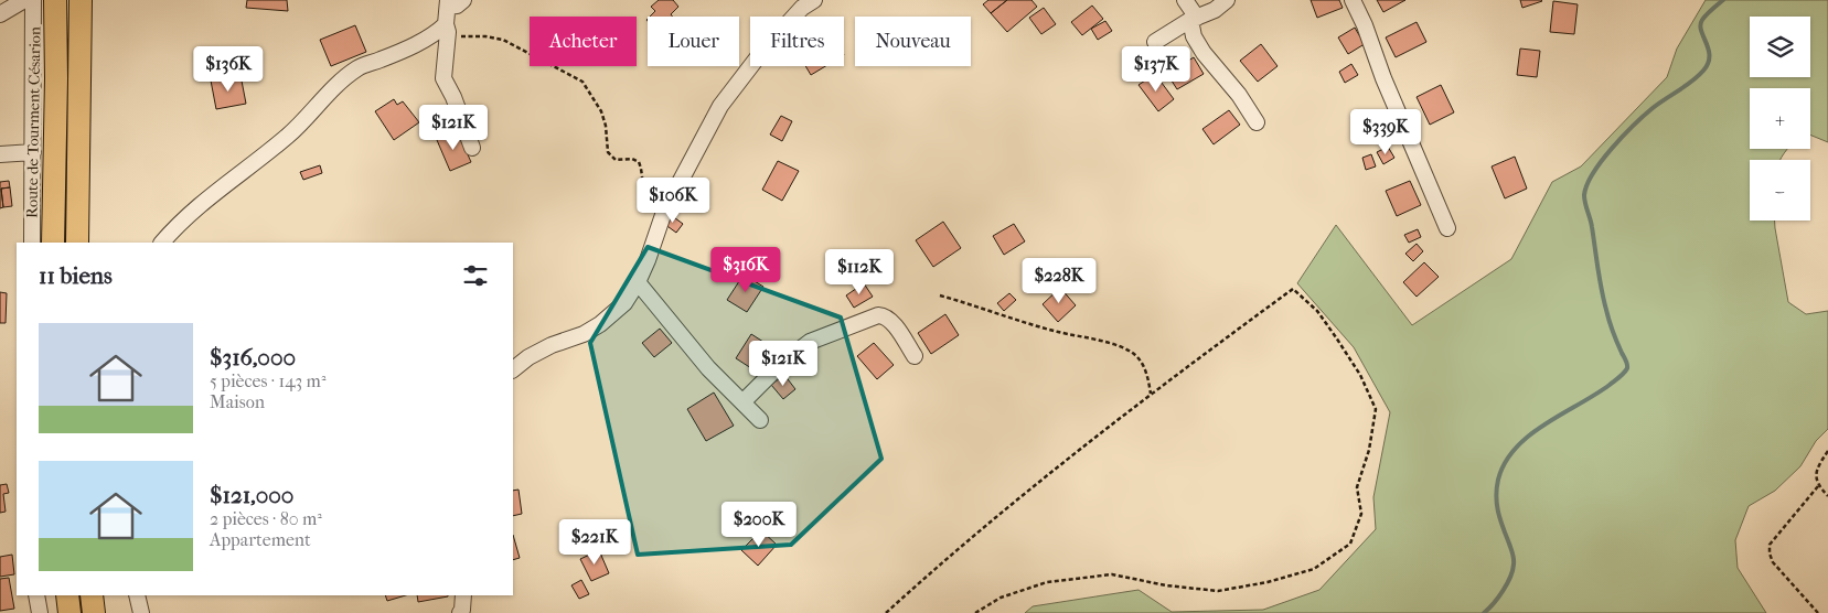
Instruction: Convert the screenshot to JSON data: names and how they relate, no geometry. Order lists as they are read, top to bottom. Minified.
{"streets":{"street":["Route de Tourment Césarion"]},"page":{"map_buttons":["+","−"],"chip":["Acheter","Louer","Filtres","Nouveau"],"price":["$136K","$137K","$121K","$339K","$106K","$316K","$112K","$228K","$121K","$200K","$221K"],"heading":"11 biens","list":[{"name":"$316,000","note":"5 pièces · 143 m² · Maison"},{"name":"$121,000","note":"2 pièces · 80 m² · Appartement"}]}}
